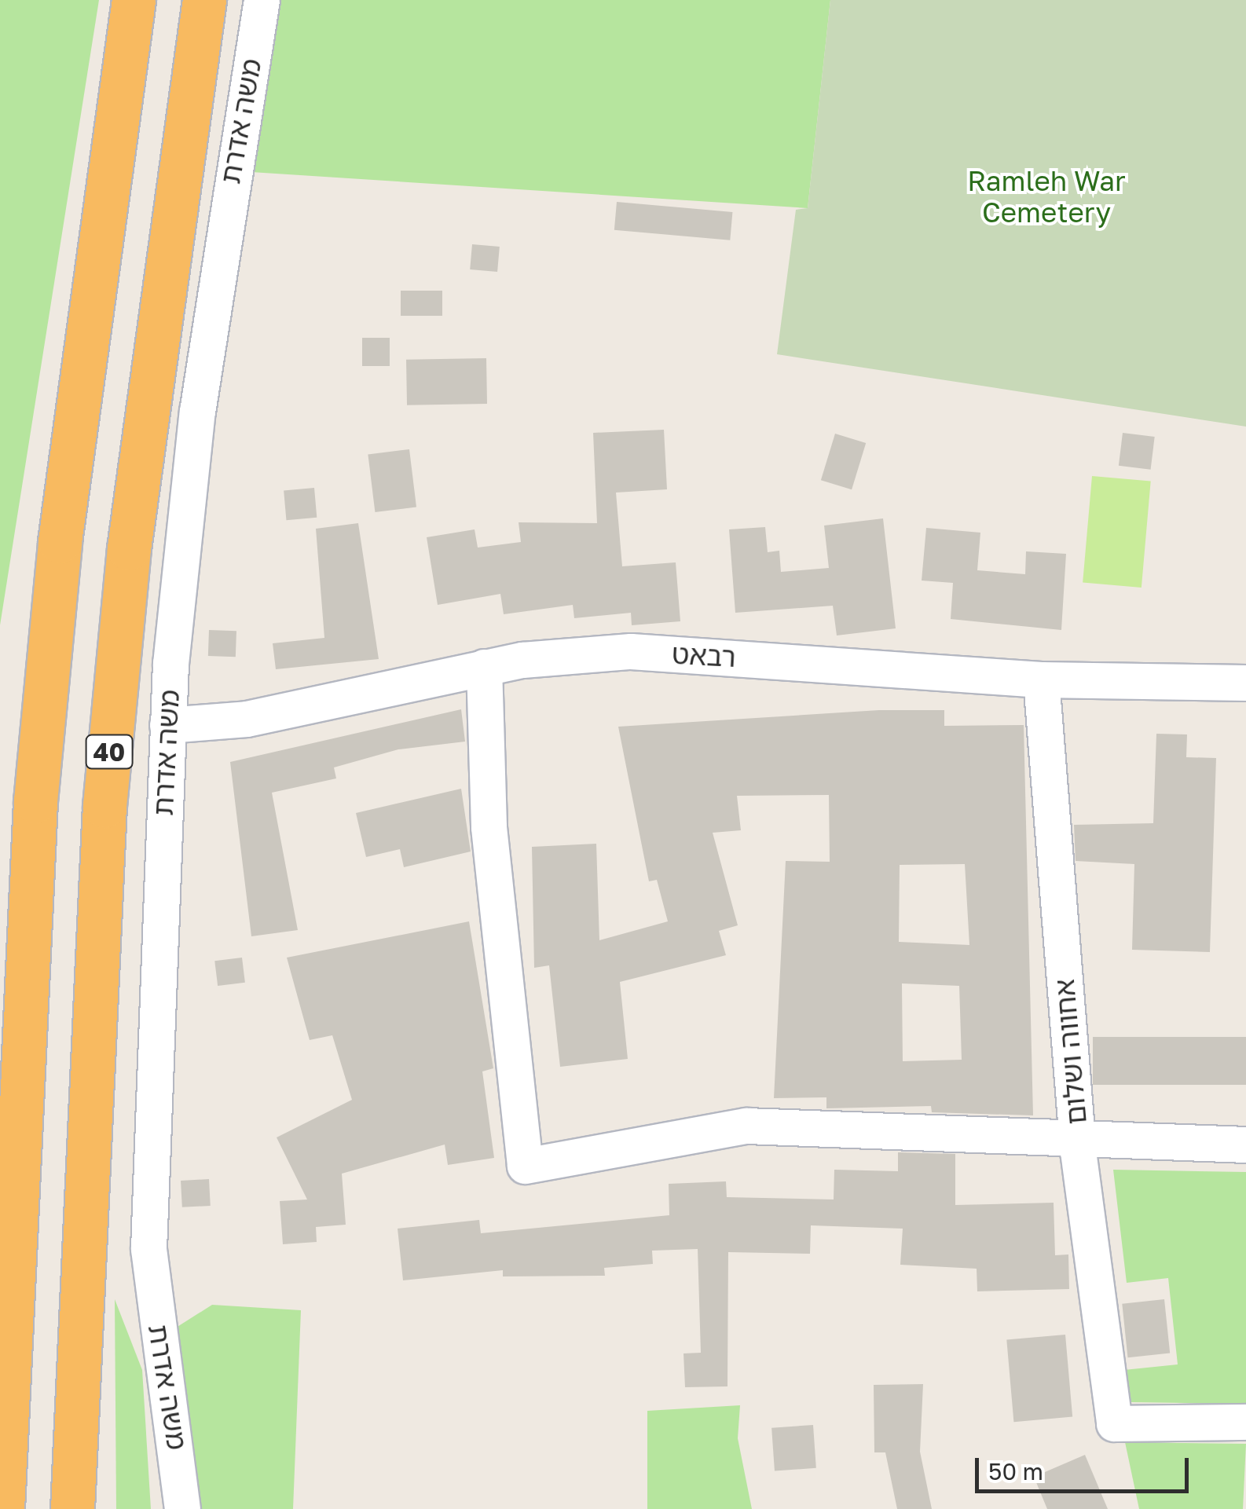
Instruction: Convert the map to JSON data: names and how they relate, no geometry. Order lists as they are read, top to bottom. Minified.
{"streets":{"highway":["40"],"street":["משה אדרת","רבאט","אחווה ושלום"]},"crossings":[["משה אדרת","רבאט"],["רבאט","אחווה ושלום"]],"parks":["Ramleh War Cemetery"],"scale_bar":"50 m"}
